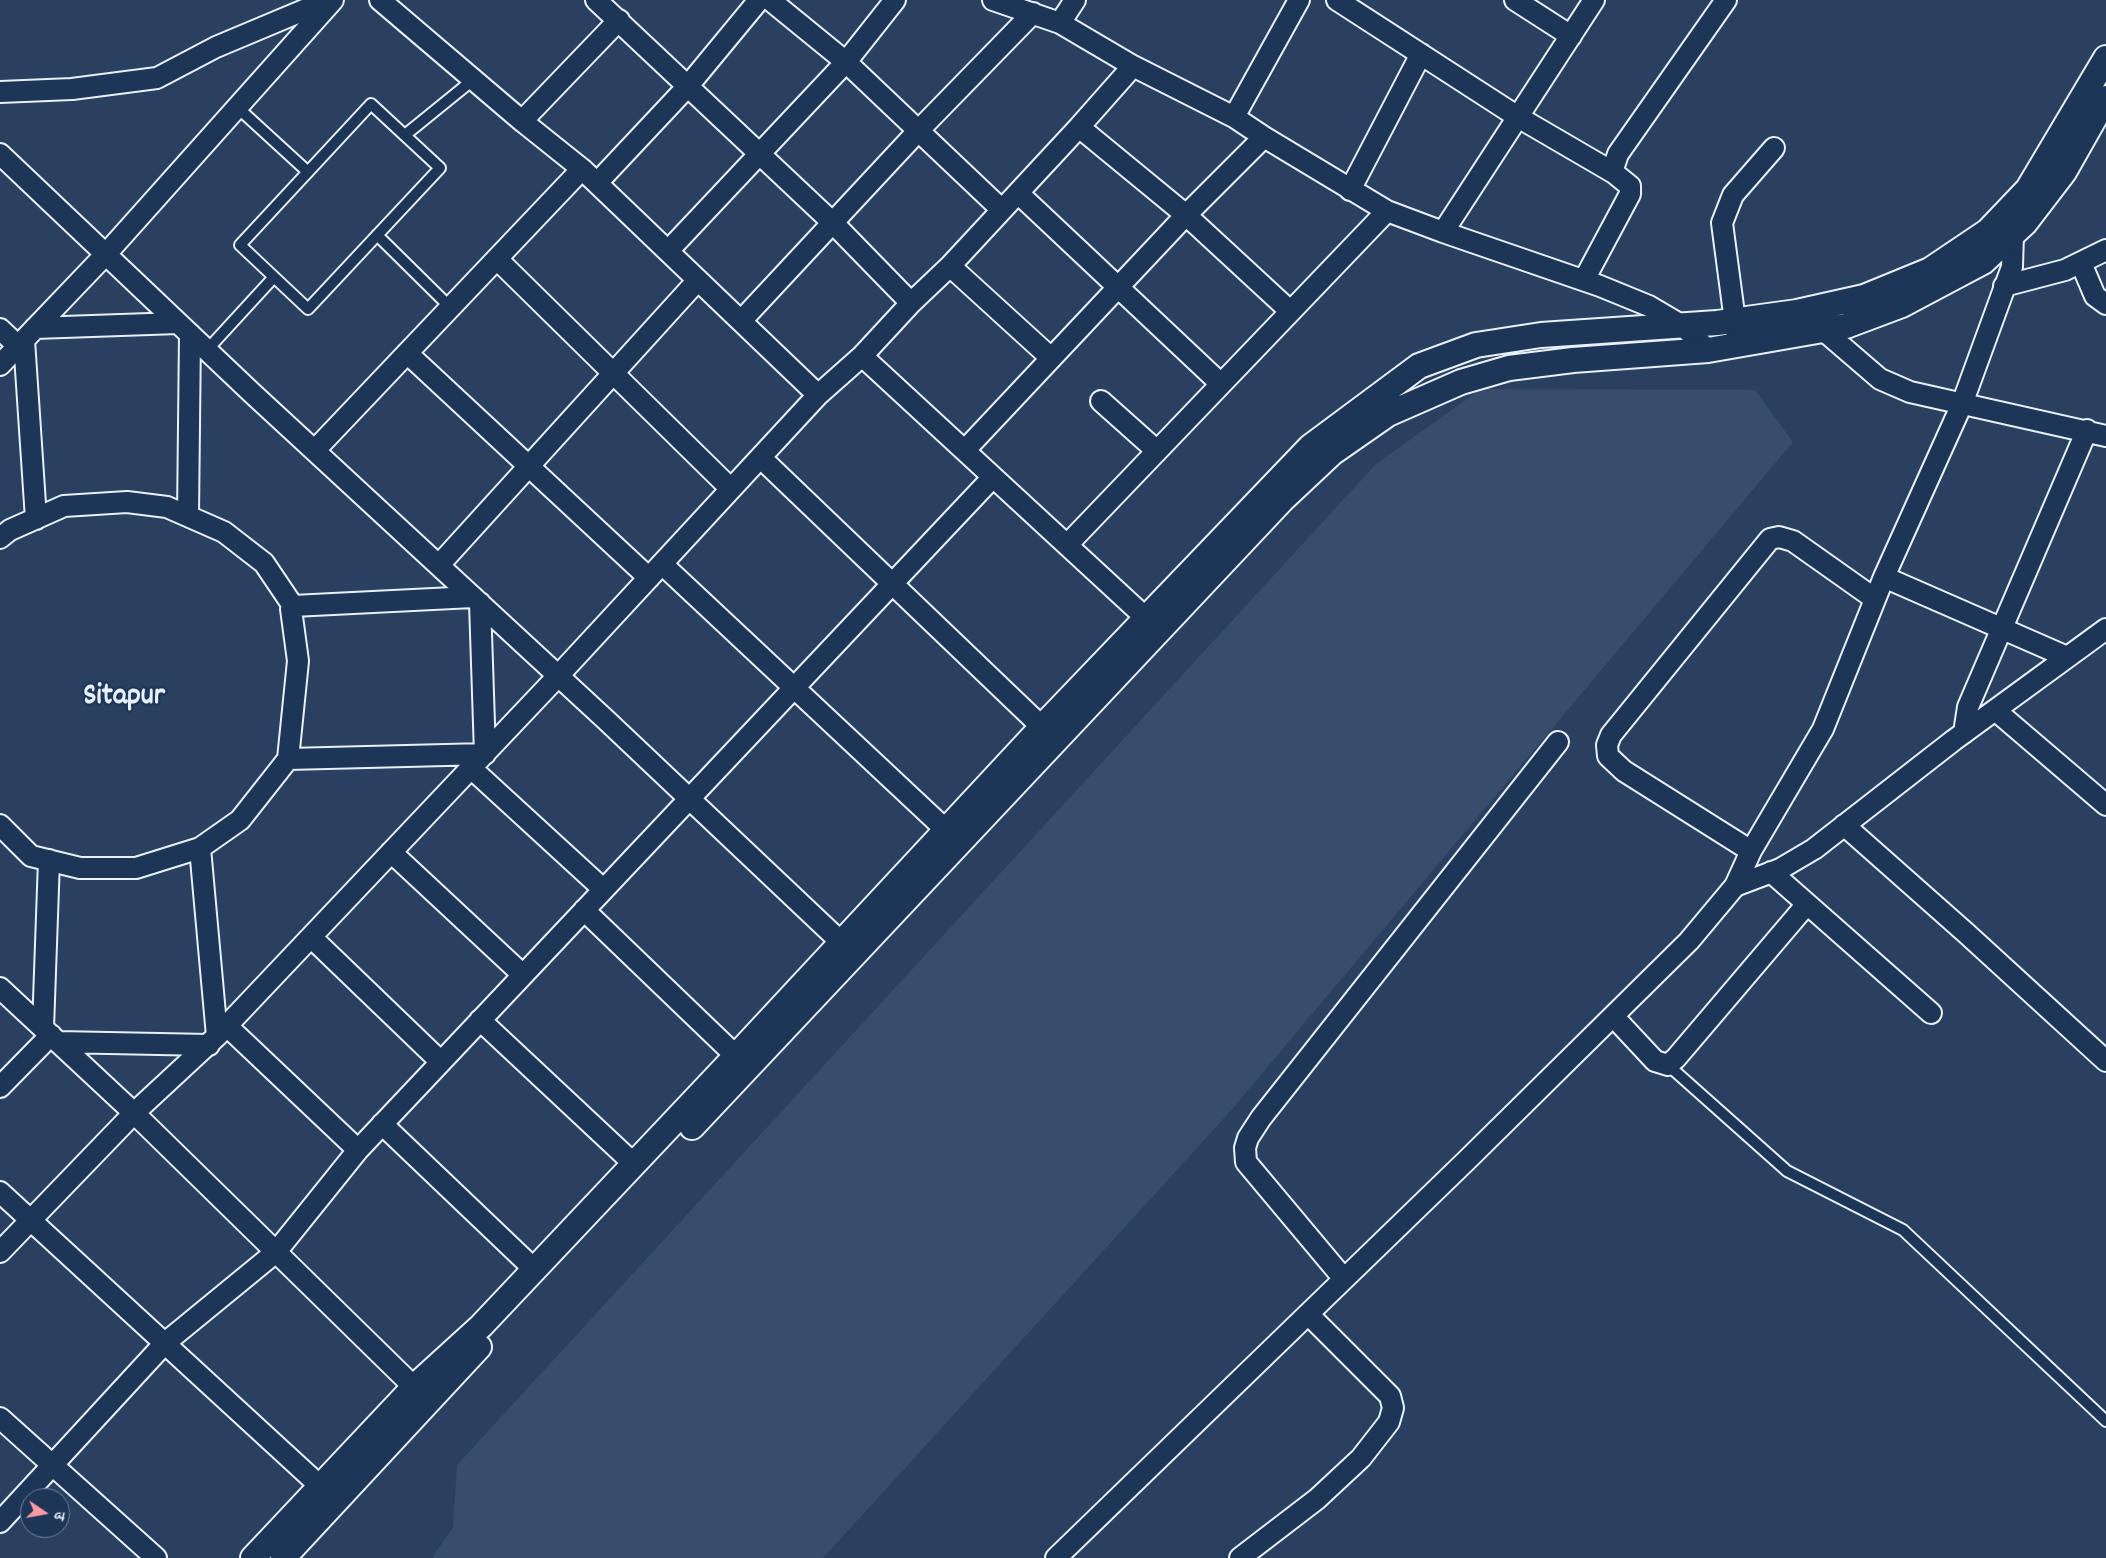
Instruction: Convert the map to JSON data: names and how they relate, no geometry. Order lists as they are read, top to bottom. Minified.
{"districts":["Sitapur"],"north":"right"}
